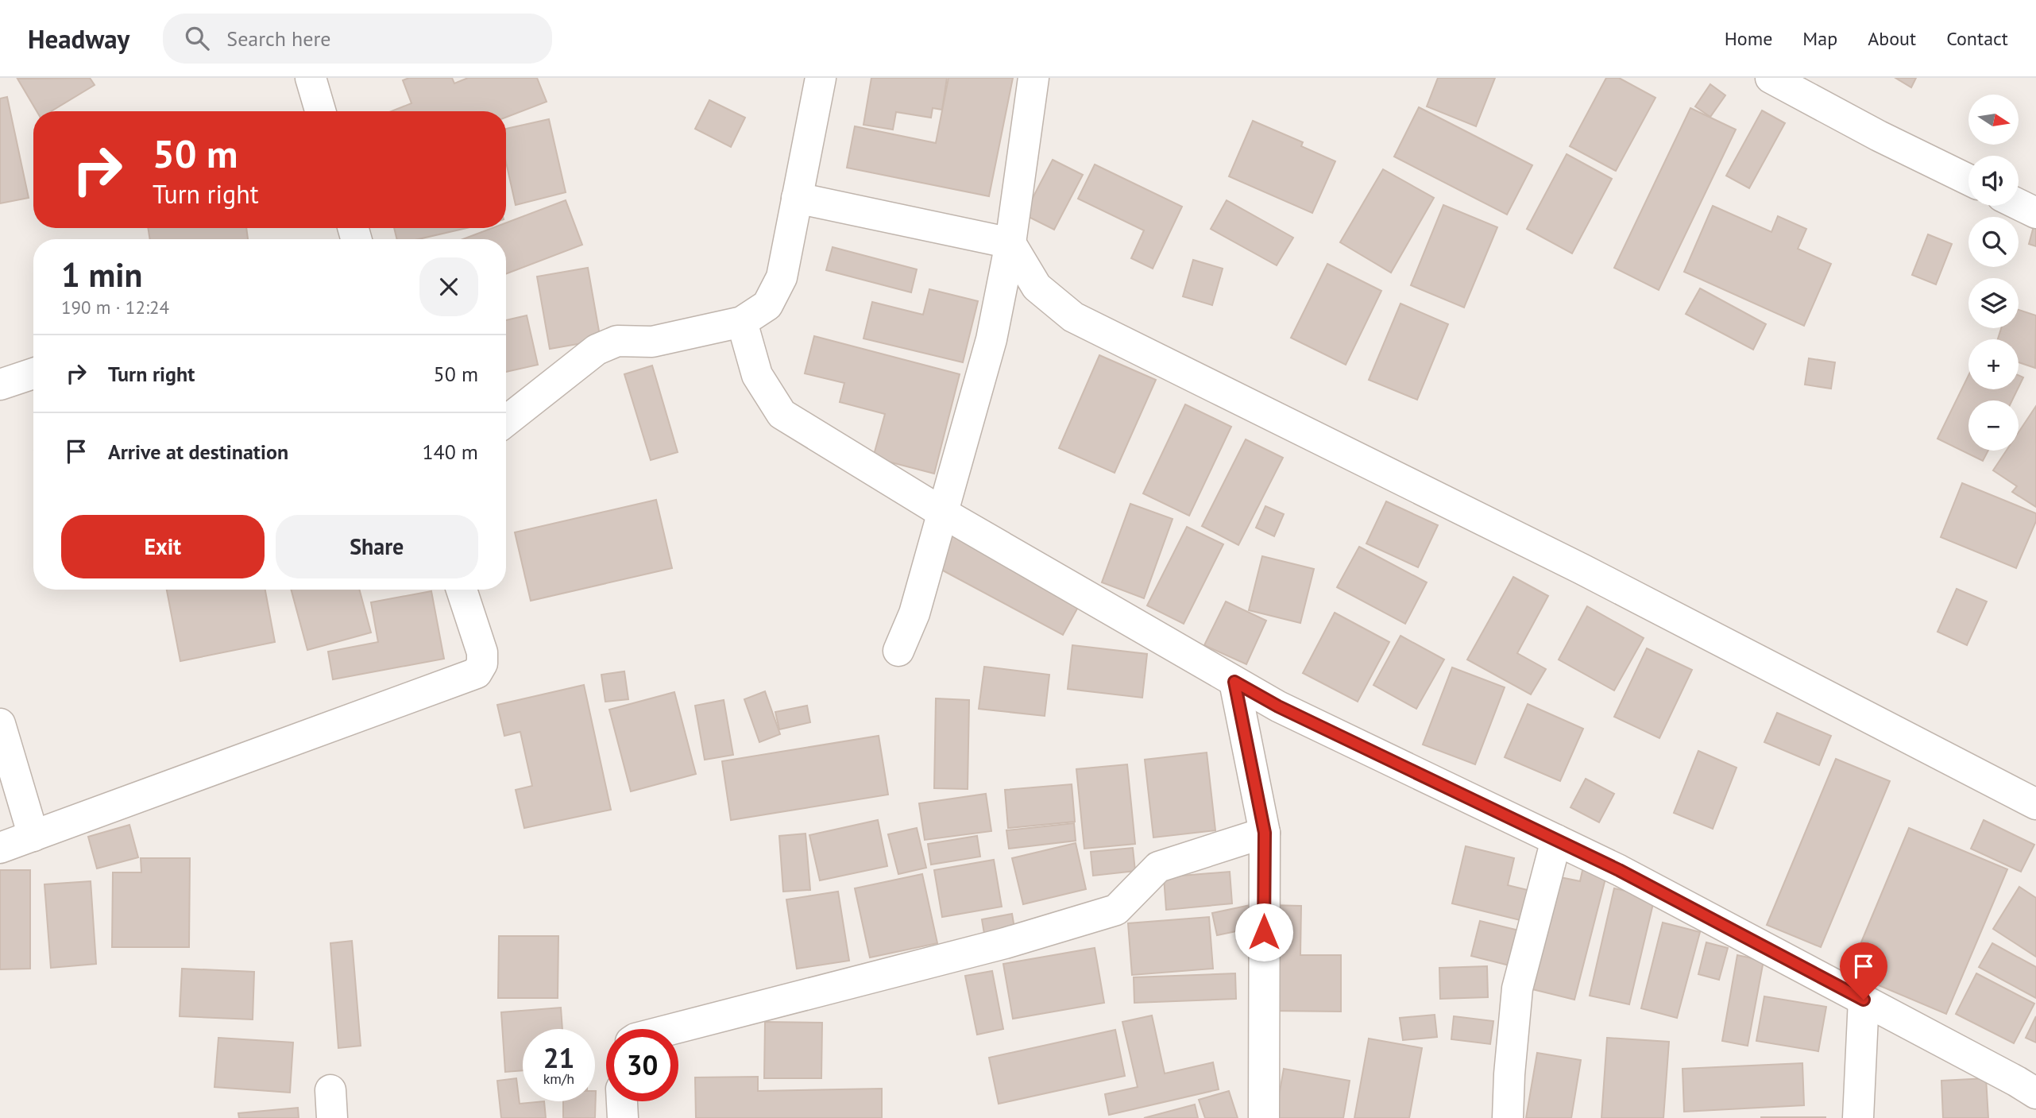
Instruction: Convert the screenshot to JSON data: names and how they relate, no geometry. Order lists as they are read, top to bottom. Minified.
{"north":"right","page":{"header":"Headway","search":"Search here","nav":["Home","Map","About","Contact"],"map_buttons":["+","−"],"turn":["50 m","Turn right"],"heading":["1 min","190 m · 12:24"],"list":[{"name":"Turn right","value":"50 m"},{"name":"Arrive at destination","value":"140 m"}],"buttons":["Exit","Share"],"speed":"21 km/h","limit":"30"}}
